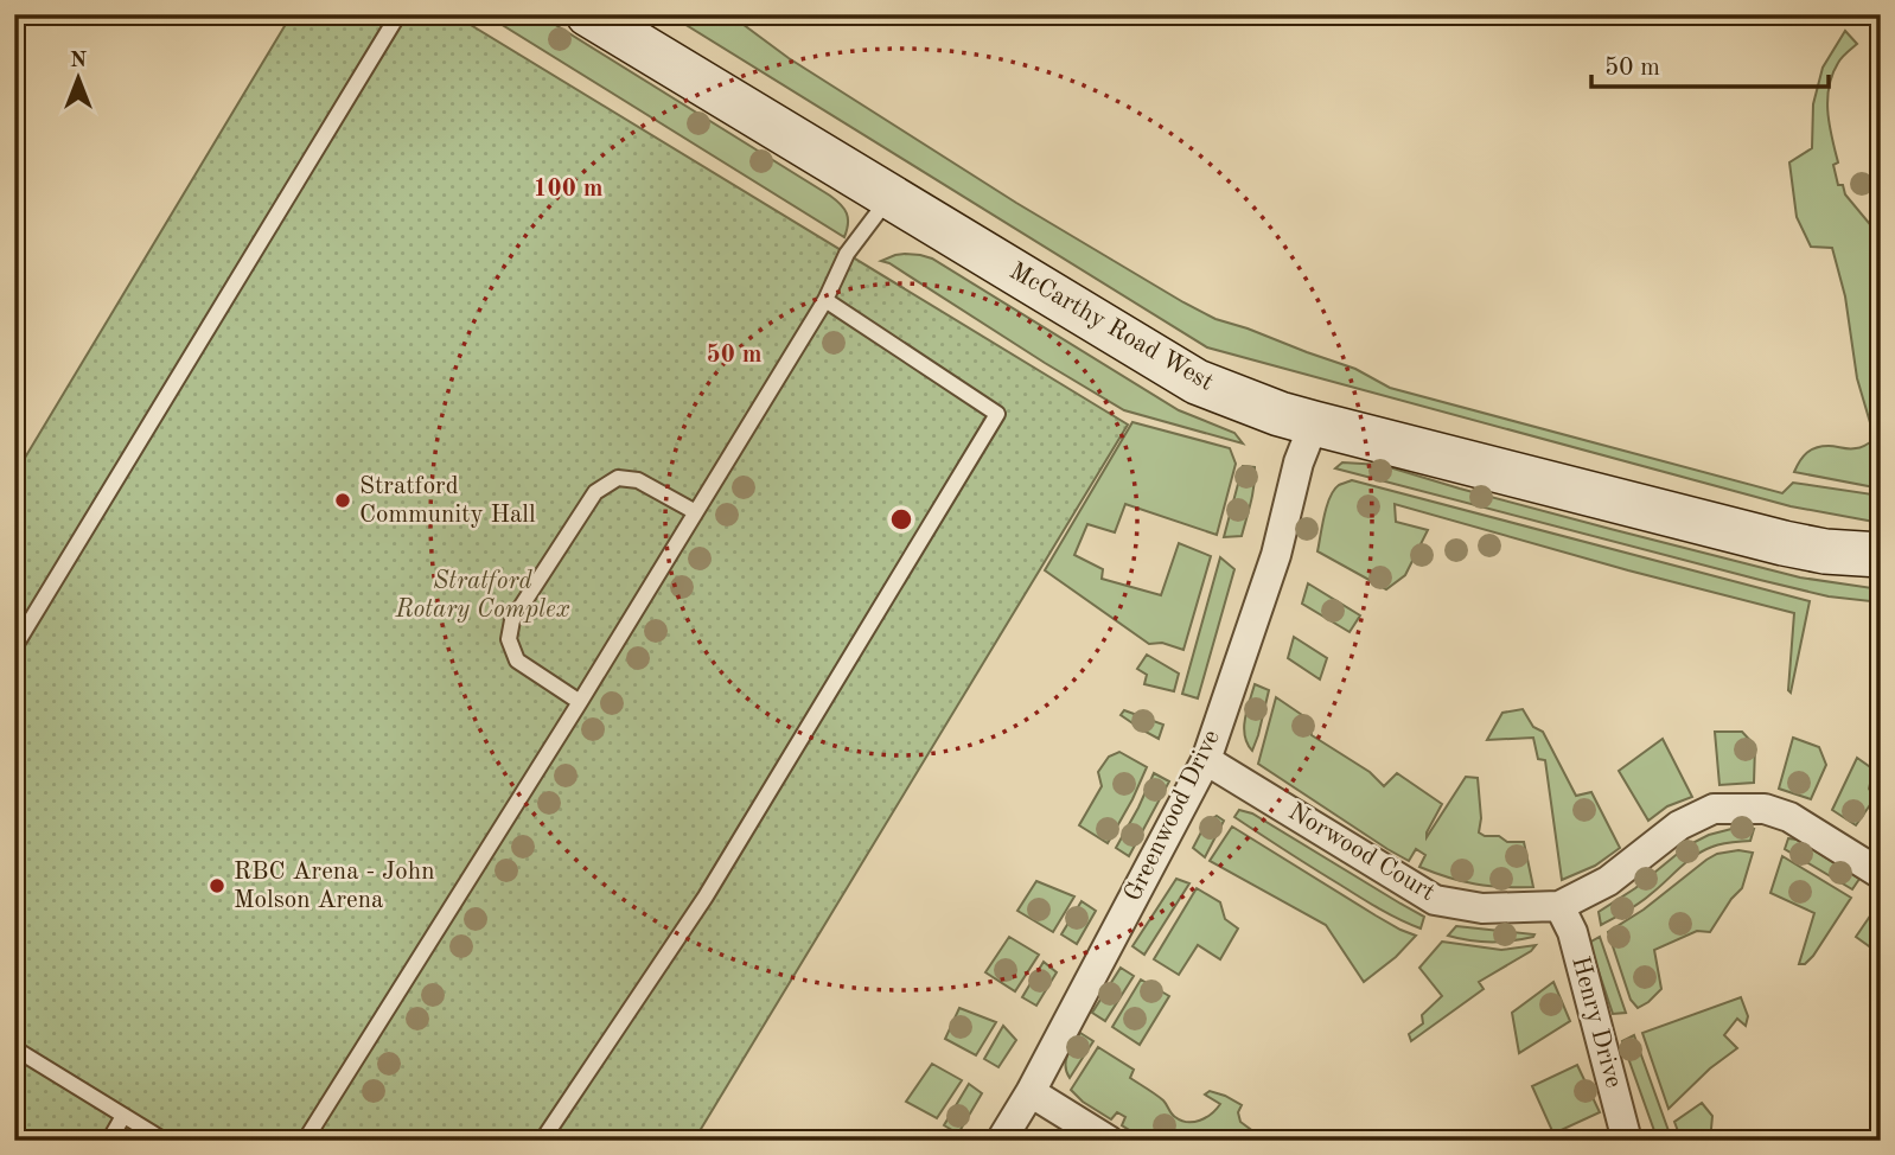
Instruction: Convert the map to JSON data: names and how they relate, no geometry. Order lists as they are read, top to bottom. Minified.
{"streets":{"street":["McCarthy Road West","Greenwood Drive","Norwood Court","Henry Drive"]},"crossings":[["McCarthy Road West","Greenwood Drive"],["Greenwood Drive","Norwood Court"],["Norwood Court","Henry Drive"]],"parks":["Stratford Rotary Complex"],"places":["Stratford Community Hall","RBC Arena - John Molson Arena"],"scale_bar":"50 m","north":"top","rings":["100 m","50 m"]}
